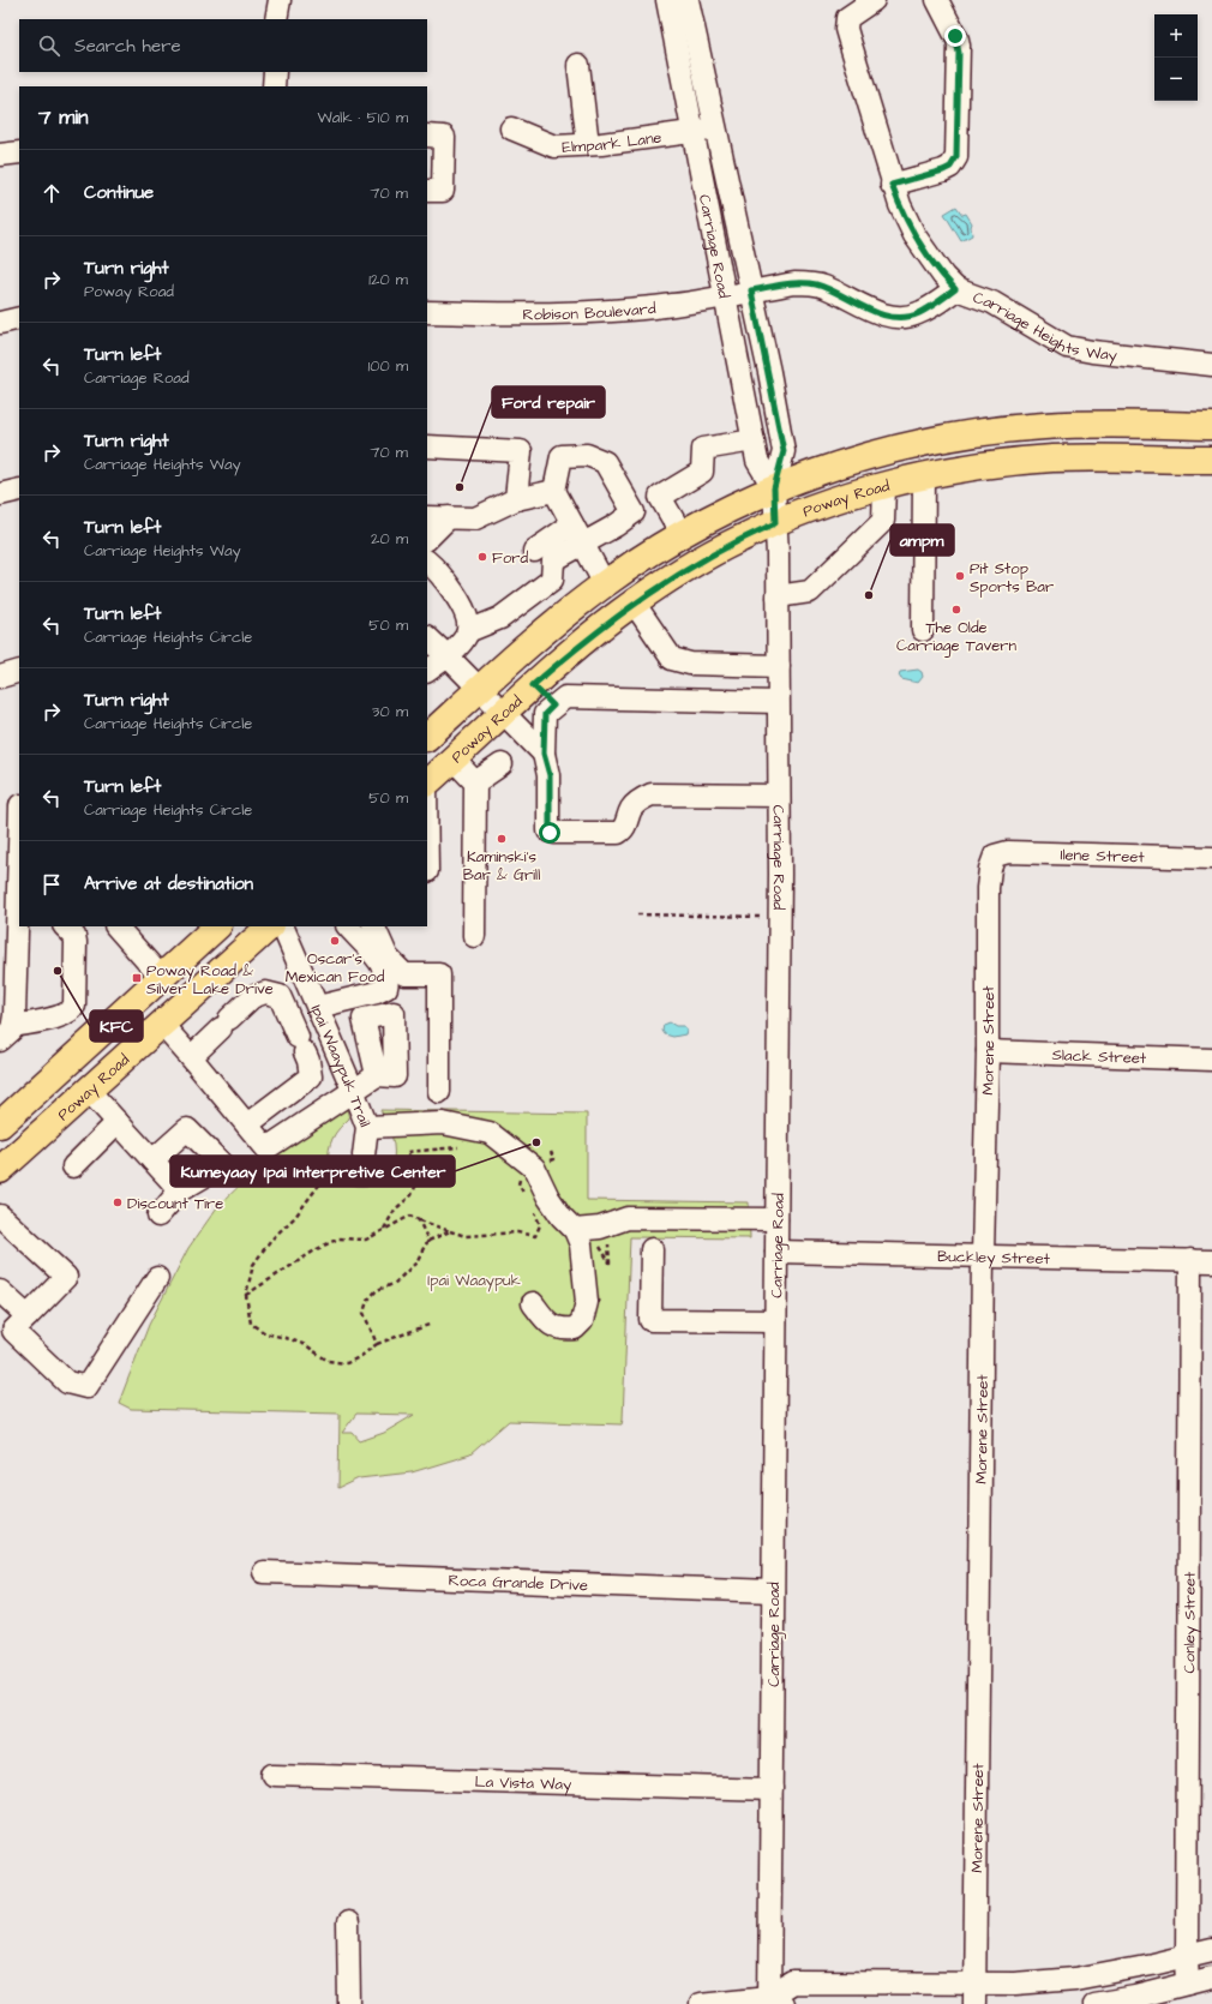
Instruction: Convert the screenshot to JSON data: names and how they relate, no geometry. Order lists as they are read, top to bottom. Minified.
{"streets":{"main road":["Poway Road"],"street":["Elmpark Lane","Carriage Road","Robison Boulevard","Carriage Heights Way","Ilene Street","Morene Street","Slack Street","Ipai Waaypuk Trail","Buckley Street","Roca Grande Drive","Conley Street","La Vista Way"]},"crossings":[["Elmpark Lane","Carriage Road"],["Carriage Road","Robison Boulevard"],["Carriage Road","Carriage Heights Way"],["Carriage Road","Poway Road"],["Carriage Road","Buckley Street"],["Carriage Road","Roca Grande Drive"],["Carriage Road","La Vista Way"],["Robison Boulevard","Carriage Heights Way"],["Ilene Street","Morene Street"],["Morene Street","Slack Street"],["Morene Street","Buckley Street"],["Buckley Street","Conley Street"]],"parks":["Ipai Waaypuk"],"places":{"other":["Ford repair","Ford","Pit Stop Sports Bar","ampm","The Olde Carriage Tavern","Kaminski's Bar & Grill","Oscar's Mexican Food","KFC","Kumeyaay Ipai Interpretive Center","Discount Tire"],"transit":["Poway Road & Silver Lake Drive"]},"page":{"map_buttons":["+","−"],"search":"Search here","heading":["7 min","Walk · 510 m"],"list":[["Continue","70 m"],["Turn right","Poway Road","120 m"],["Turn left","Carriage Road","100 m"],["Turn right","Carriage Heights Way","70 m"],["Turn left","Carriage Heights Way","20 m"],["Turn left","Carriage Heights Circle","50 m"],["Turn right","Carriage Heights Circle","30 m"],["Turn left","Carriage Heights Circle","50 m"],"Arrive at destination"]}}
